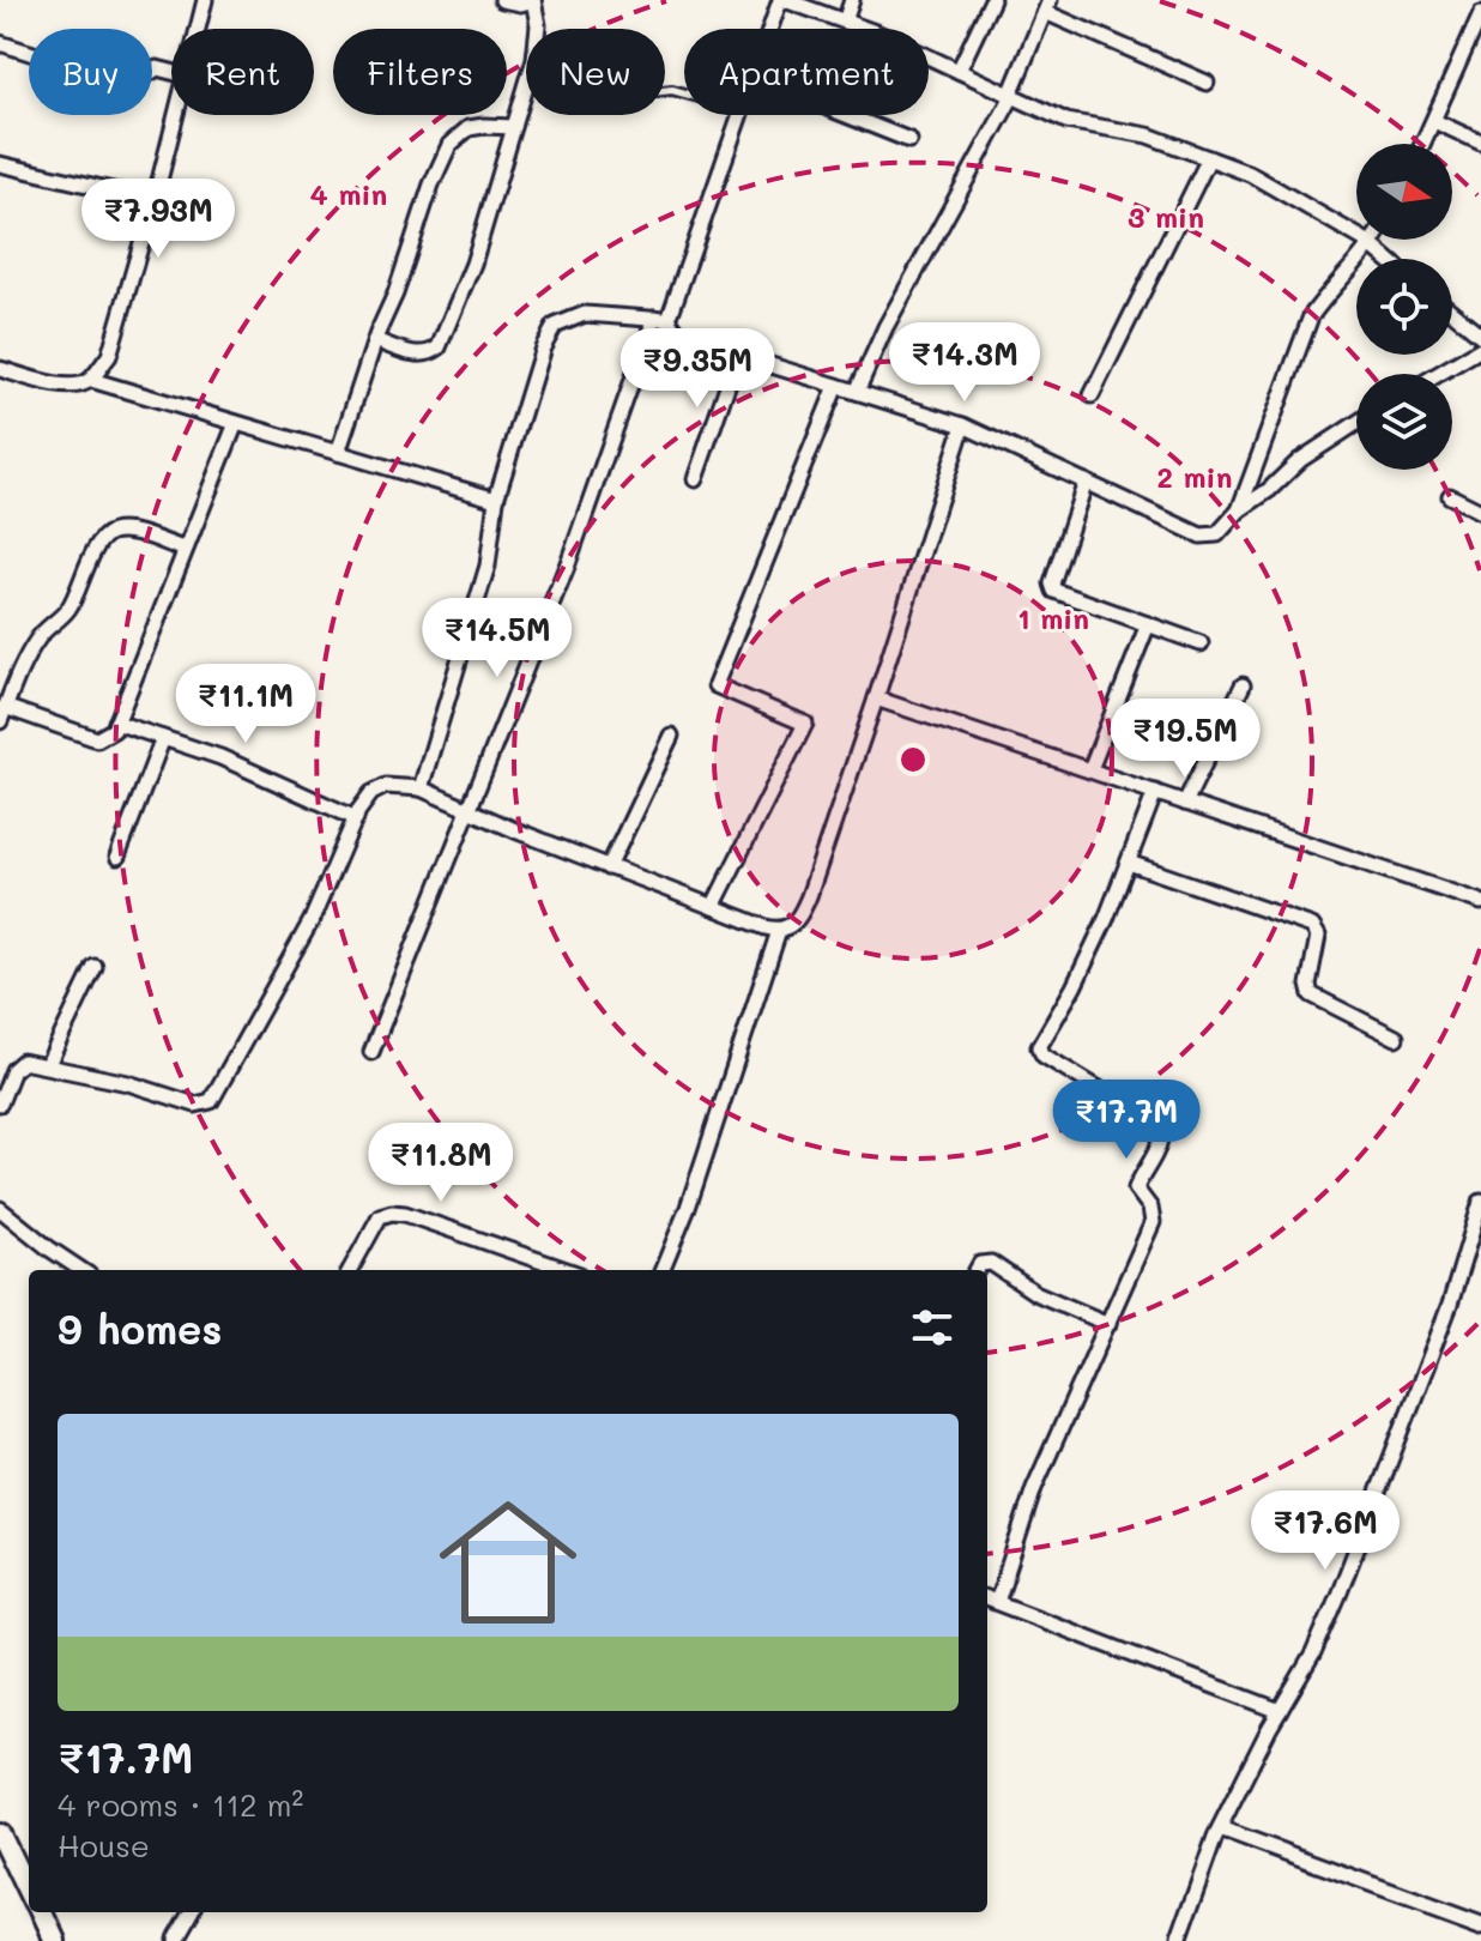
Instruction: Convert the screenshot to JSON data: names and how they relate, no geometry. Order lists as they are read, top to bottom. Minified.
{"north":"right","page":{"chip":["Buy","Rent","Filters","New","Apartment"],"price":["₹7.93M","₹14.3M","₹9.35M","₹14.5M","₹11.1M","₹19.5M","₹17.7M","₹11.8M","₹17.6M"],"heading":"9 homes","list":[{"name":"₹17.7M","note":"4 rooms · 112 m² · House"}]},"rings":["4 min","3 min","2 min","1 min"]}
